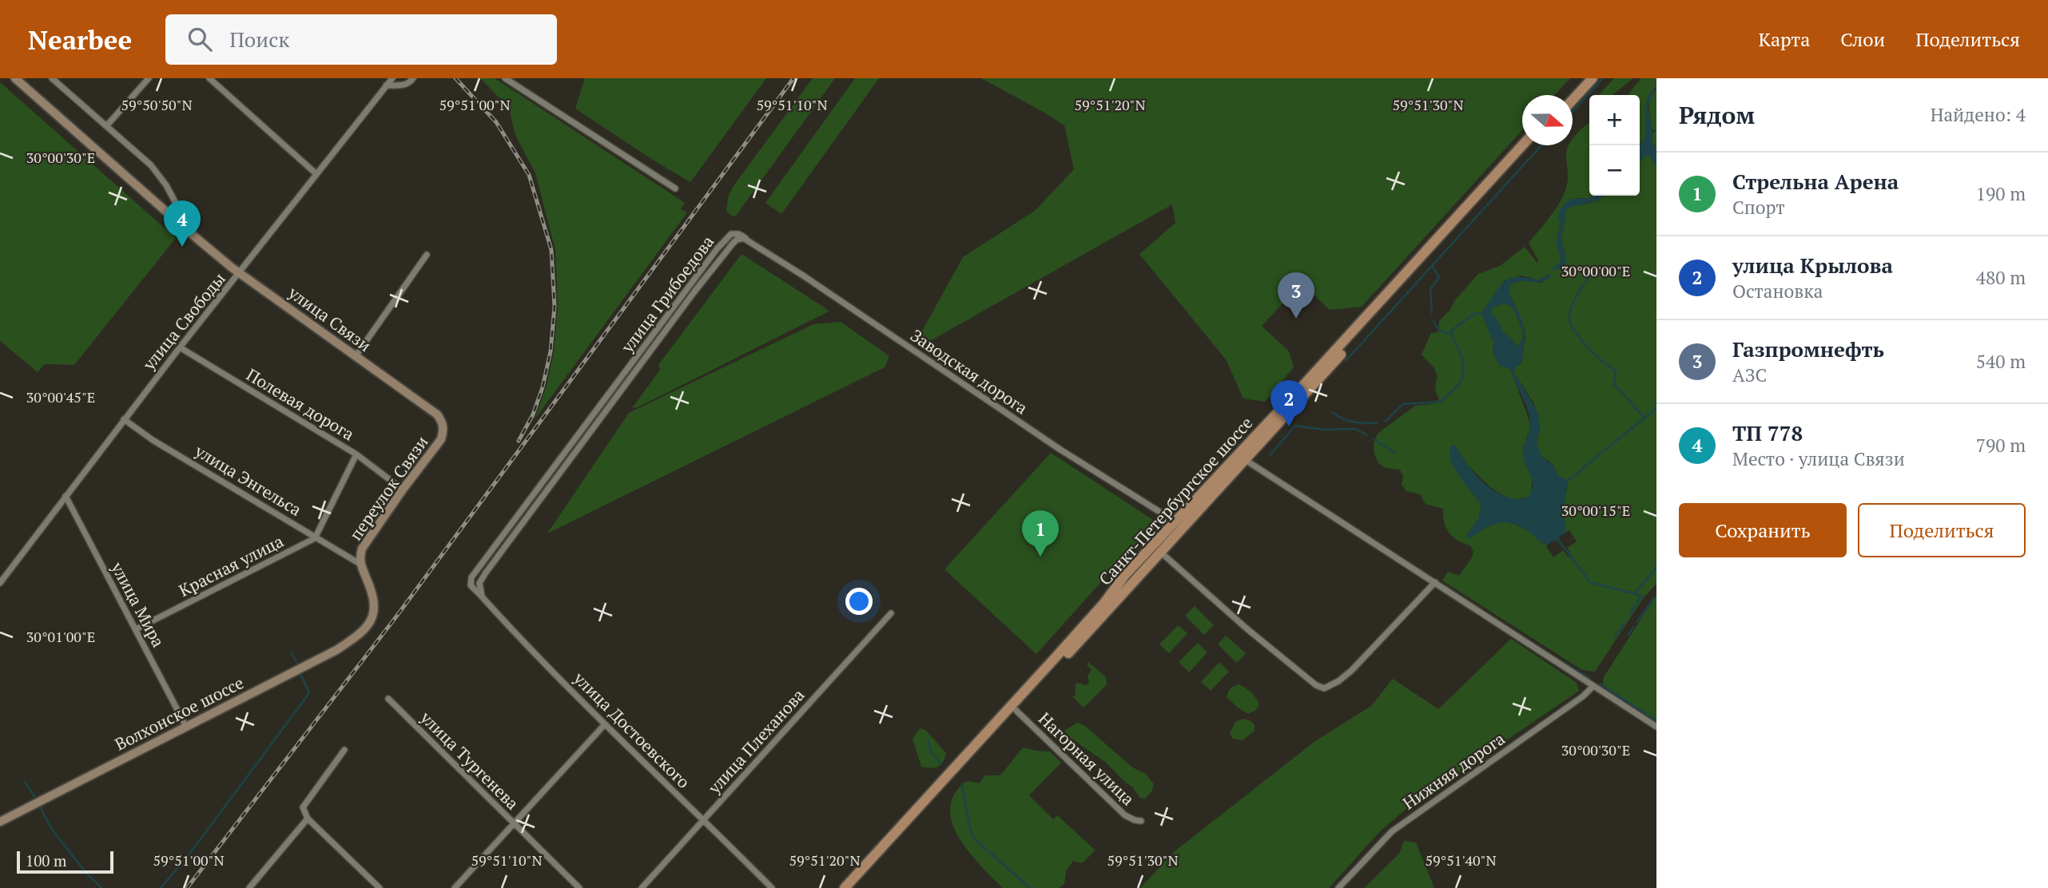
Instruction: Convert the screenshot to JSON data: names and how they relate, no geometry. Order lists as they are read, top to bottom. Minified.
{"streets":{"main road":["Санкт-Петербургское шоссе"],"street":["улица Грибоедова","улица Связи","улица Свободы","Заводская дорога","Полевая дорога","улица Энгельса","переулок Связи","Красная улица","улица Мира","Волхонское шоссе","улица Достоевского","улица Плеханова","Нагорная улица","улица Тургенева","Нижняя дорога"]},"crossings":[["улица Грибоедова","Заводская дорога"],["улица Грибоедова","улица Достоевского"],["улица Связи","улица Свободы"],["улица Связи","переулок Связи"],["улица Свободы","Полевая дорога"],["улица Свободы","улица Энгельса"],["улица Свободы","улица Мира"],["Заводская дорога","Санкт-Петербургское шоссе"],["Полевая дорога","переулок Связи"],["улица Энгельса","переулок Связи"],["улица Энгельса","Красная улица"],["улица Энгельса","Волхонское шоссе"],["переулок Связи","Волхонское шоссе"],["Санкт-Петербургское шоссе","Нагорная улица"],["Красная улица","улица Мира"],["улица Мира","Волхонское шоссе"],["улица Достоевского","улица Плеханова"]],"scale_bar":"100 m","north":"right","page":{"header":"Nearbee","search":"Поиск","nav":["Карта","Слои","Поделиться"],"heading":["Рядом","Найдено: 4"],"map_buttons":["+","−"],"list":[{"mark":"1","name":"Стрельна Арена","note":"Спорт","value":"190 m"},{"mark":"2","name":"улица Крылова","note":"Остановка","value":"480 m"},{"mark":"3","name":"Газпромнефть","note":"АЗС","value":"540 m"},{"mark":"4","name":"ТП 778","note":"Место · улица Связи","value":"790 m"}],"pins":["4","3","2","1"],"buttons":["Сохранить","Поделиться"],"scale":"100 m"},"coordinates":["59°51'00\"N","59°51'20\"N","59°50'50\"N","59°51'10\"N","59°51'30\"N","30°00'30\"E","30°00'00\"E","30°00'45\"E","30°00'15\"E","30°01'00\"E","59°51'40\"N"]}
